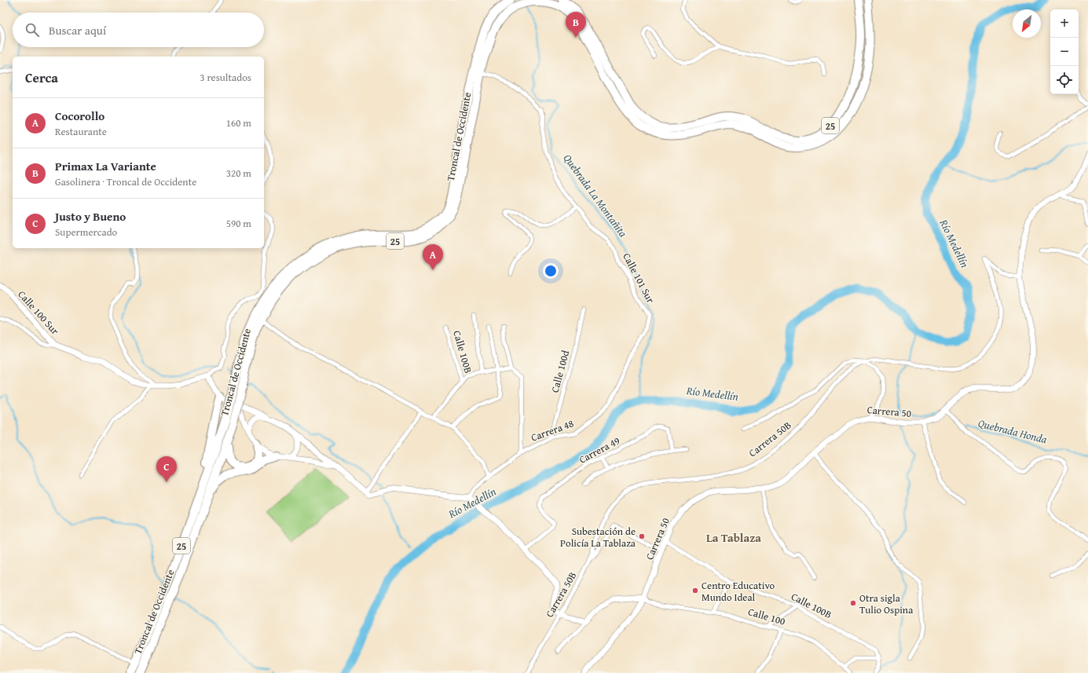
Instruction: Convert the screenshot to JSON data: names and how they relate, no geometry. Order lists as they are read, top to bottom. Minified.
{"streets":{"highway":["25","Troncal de Occidente"],"street":["Calle 101 Sur","Calle 100 Sur","Calle 100B","Calle 100d","Carrera 50","Carrera 48","Carrera 50B","Carrera 49","Calle 100"]},"crossings":[["Troncal de Occidente","Calle 101 Sur"],["Calle 101 Sur","Carrera 48"],["Calle 100B","Carrera 50"],["Calle 100d","Carrera 48"],["Carrera 50","Carrera 50B"],["Carrera 50","Calle 100"]],"districts":["La Tablaza"],"water":["Quebrada La Montañita","Río Medellín","Quebrada Honda"],"places":["Subestación de Policía La Tablaza","Centro Educativo Mundo Ideal","Otra sigla Tulio Ospina"],"north":"bottom left","page":{"map_buttons":["+","−"],"pins":["B","A","C"],"search":"Buscar aquí","heading":["Cerca","3 resultados"],"list":[{"mark":"A","name":"Cocorollo","note":"Restaurante","value":"160 m"},{"mark":"B","name":"Primax La Variante","note":"Gasolinera · Troncal de Occidente","value":"320 m"},{"mark":"C","name":"Justo y Bueno","note":"Supermercado","value":"590 m"}]}}
